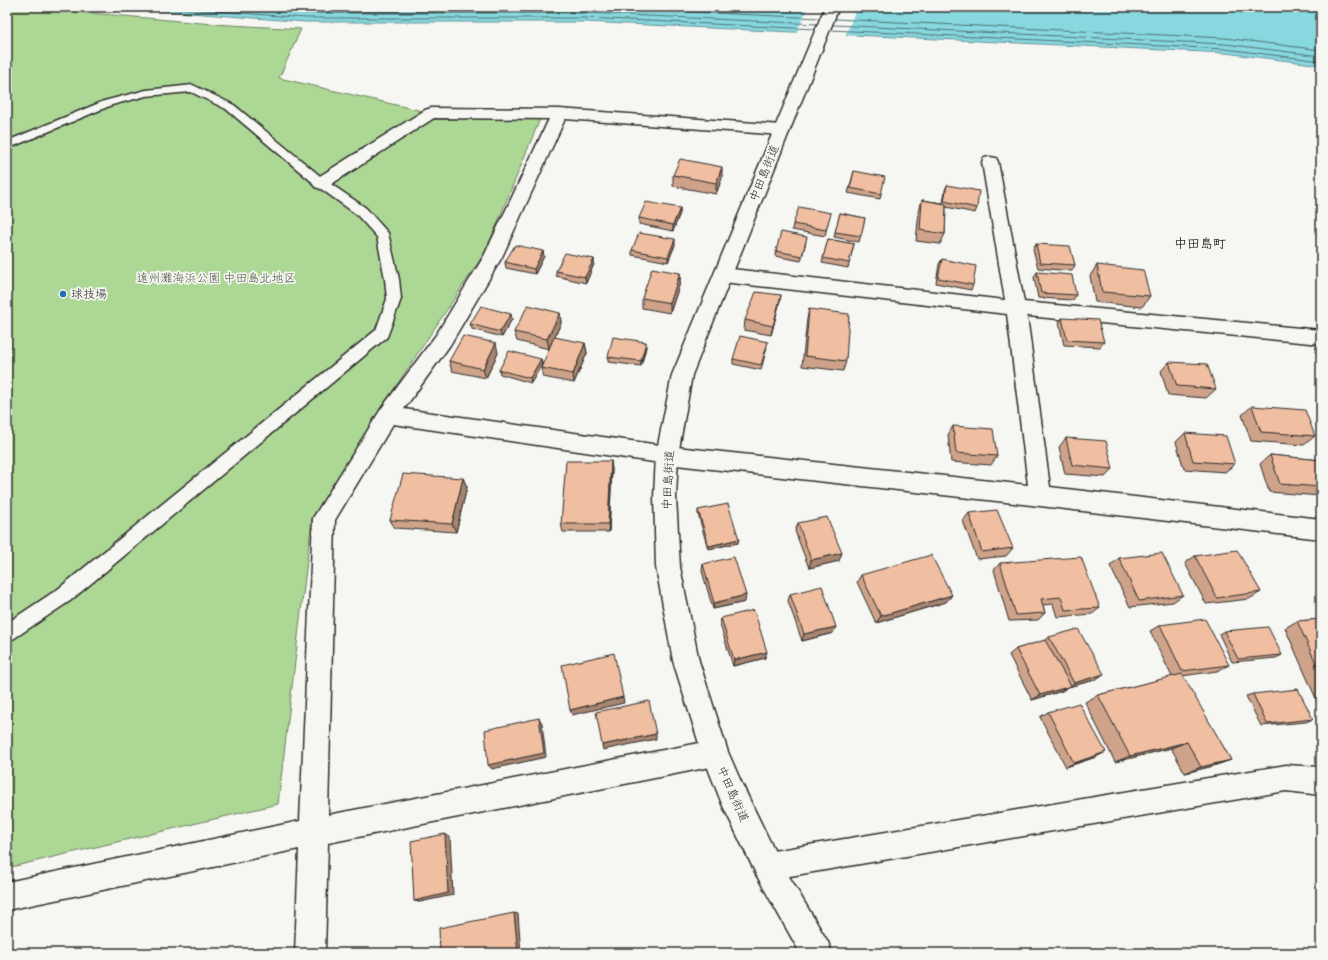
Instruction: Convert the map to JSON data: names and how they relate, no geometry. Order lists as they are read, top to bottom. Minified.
{"streets":{"street":["中田島街道"]},"districts":["中田島町"],"parks":["遠州灘海浜公園 中田島北地区"],"places":["球技場"]}
